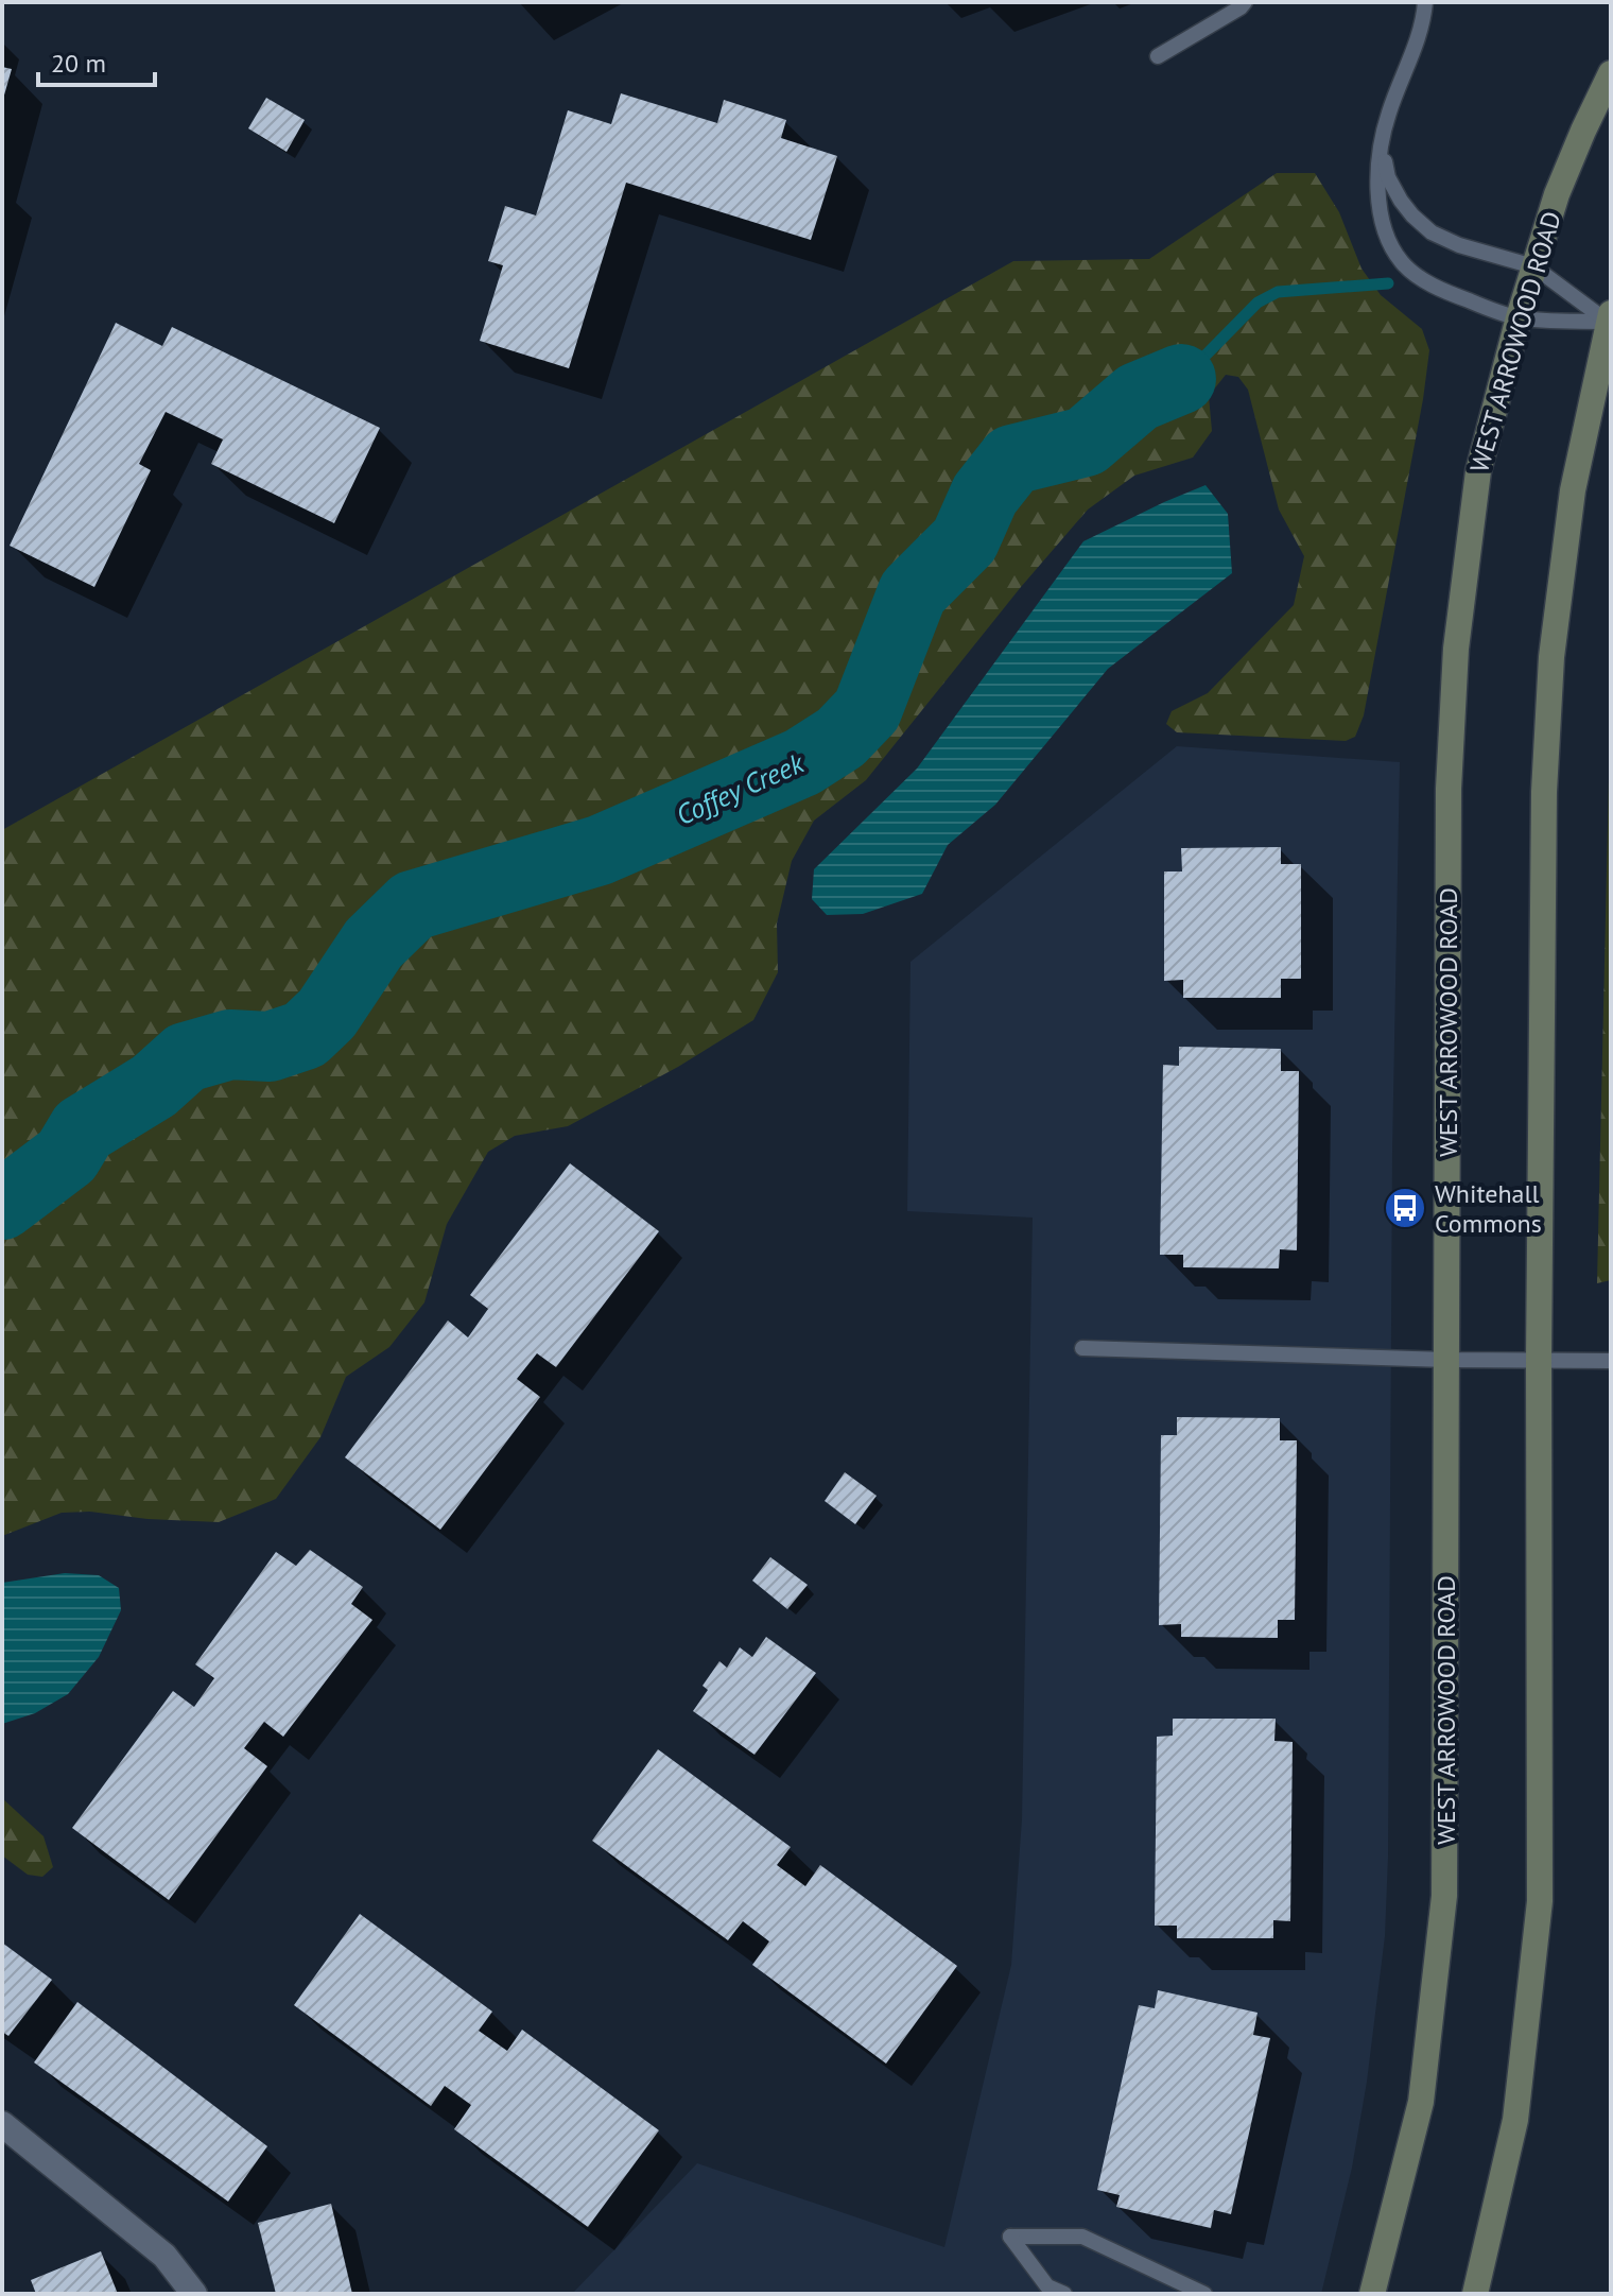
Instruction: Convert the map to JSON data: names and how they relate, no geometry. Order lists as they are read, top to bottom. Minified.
{"streets":{"main road":["WEST ARROWOOD ROAD"]},"water":["Coffey Creek"],"places":{"bus stop":["Whitehall Commons"]},"scale_bar":"20 m"}
